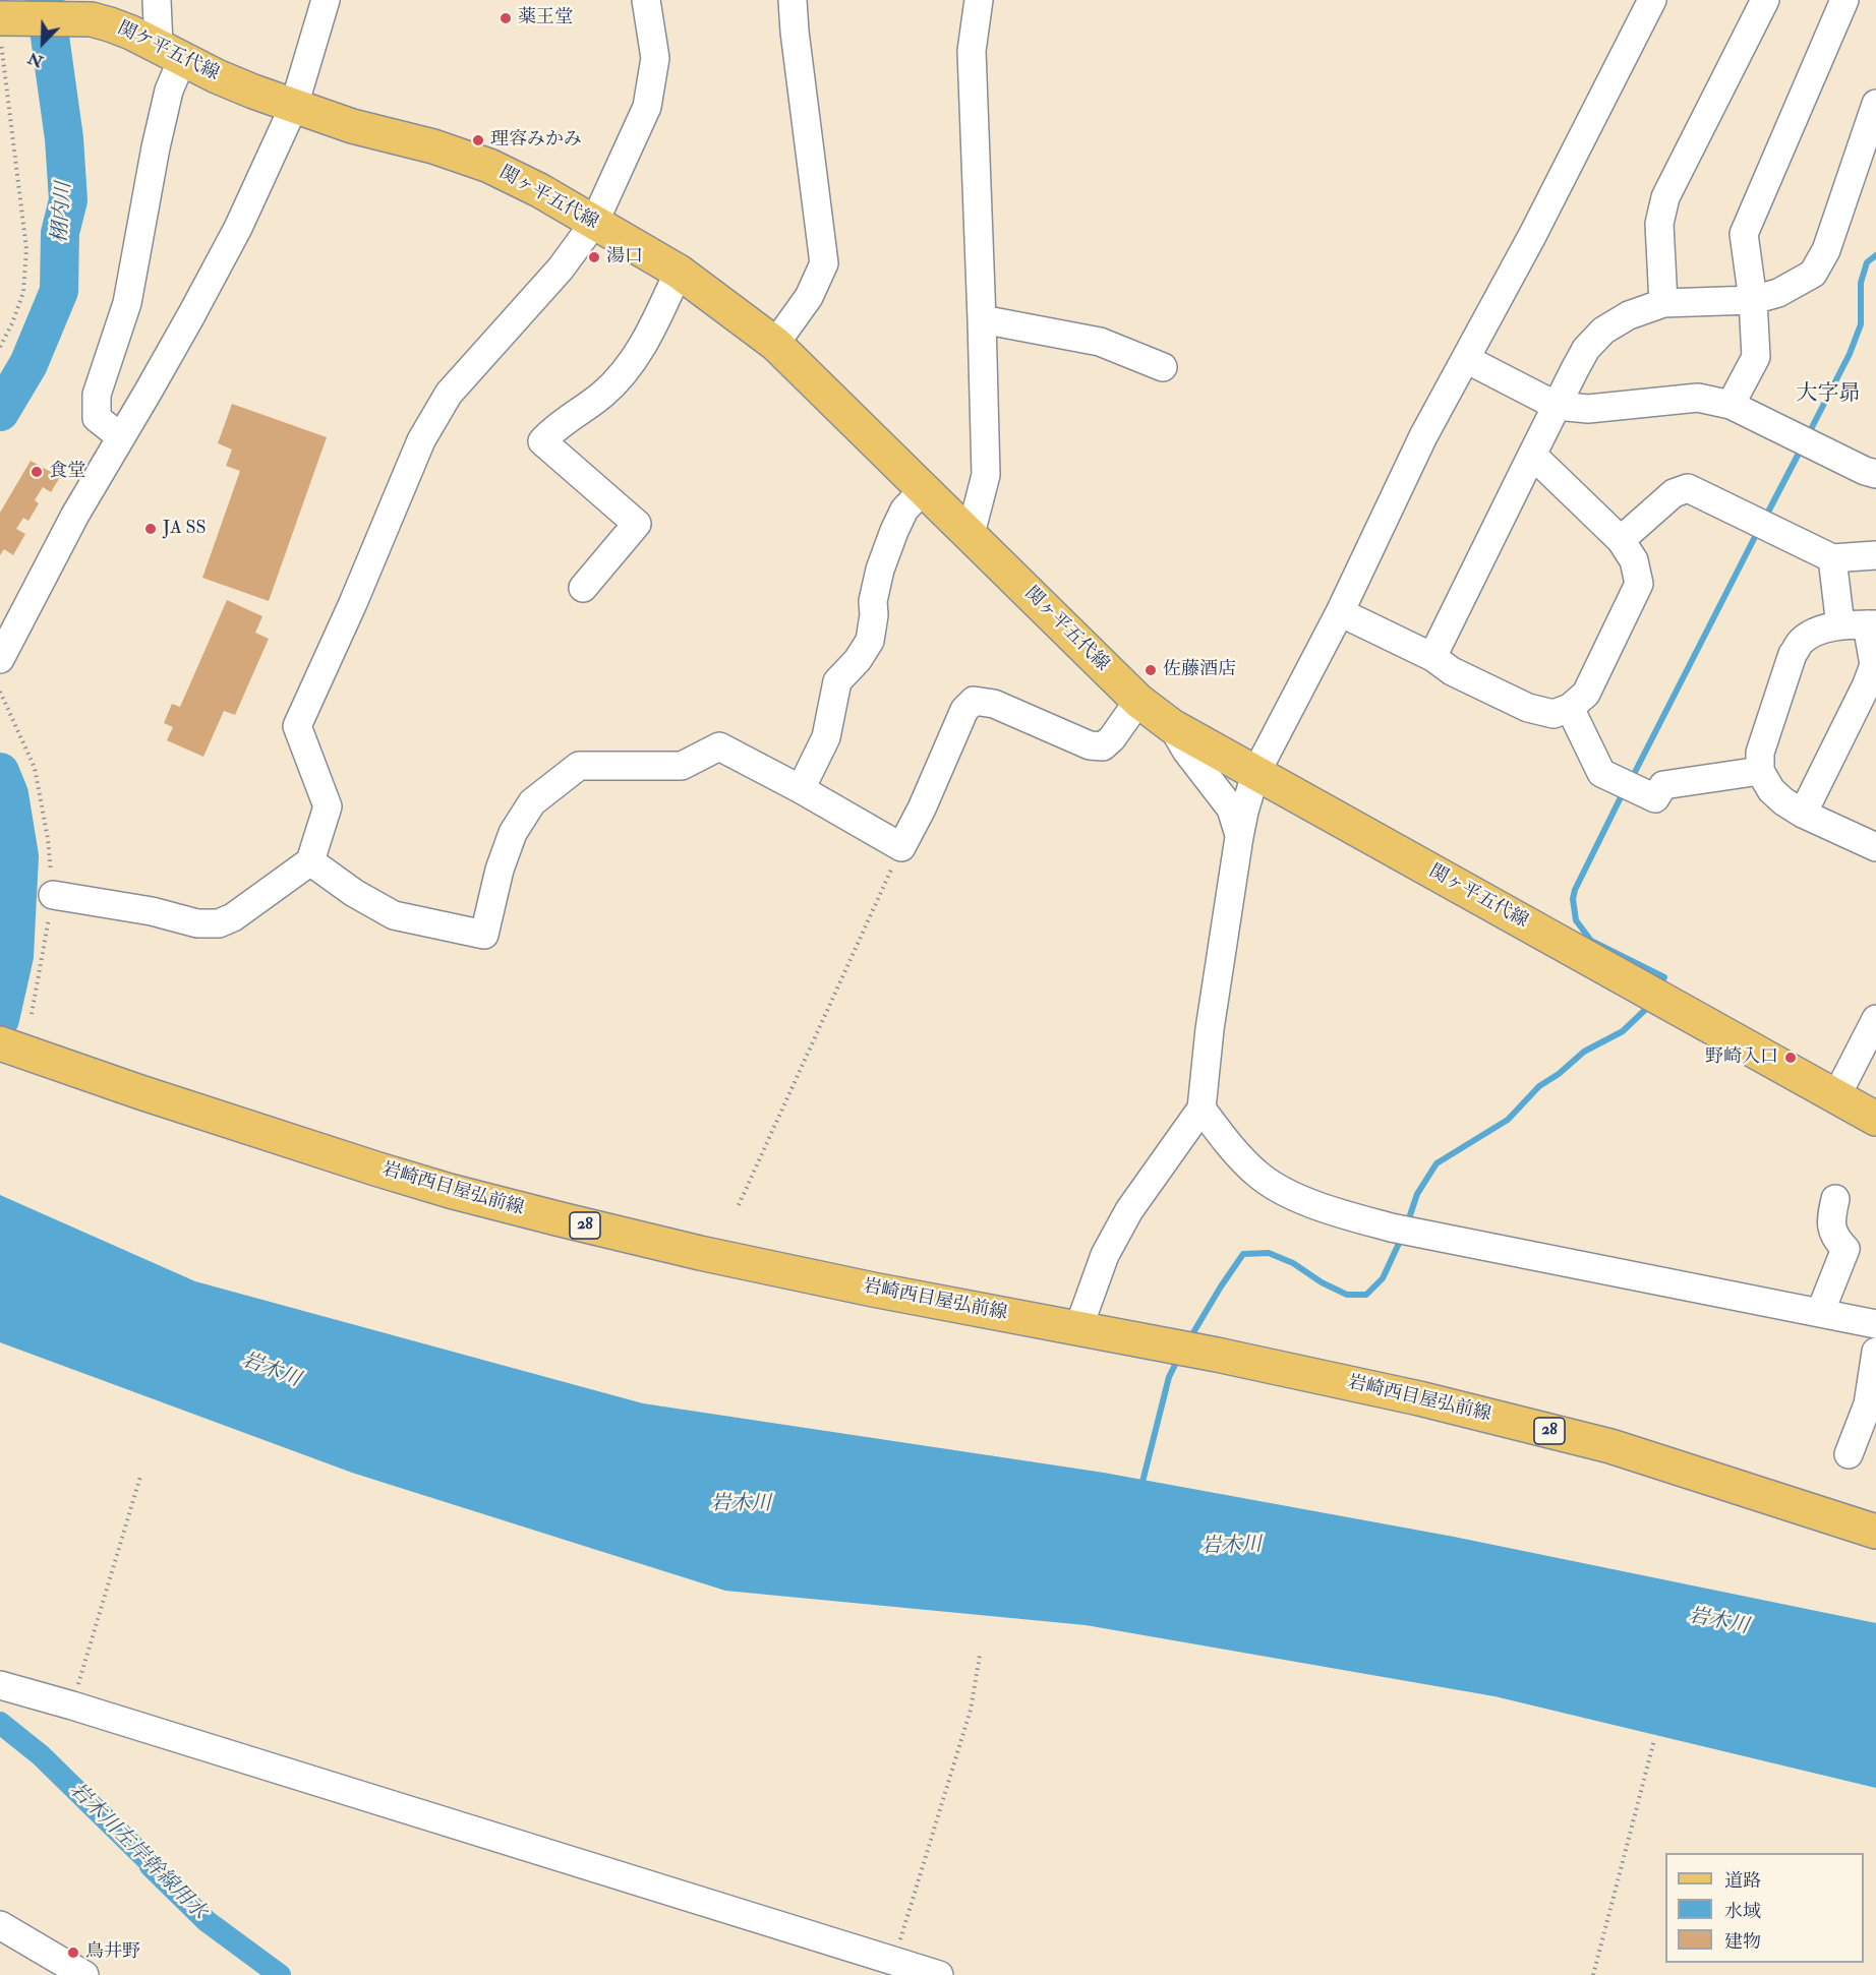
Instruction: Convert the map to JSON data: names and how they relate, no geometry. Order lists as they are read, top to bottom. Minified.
{"streets":{"main road":["関ケ平五代線","関ヶ平五代線","岩崎西目屋弘前線","28"]},"crossings":[["関ケ平五代線","関ヶ平五代線"]],"districts":["大字昴"],"water":["栩内川","岩木川","岩木川左岸幹線用水"],"places":["薬王堂","理容みかみ","湯口","食堂","JA SS","佐藤酒店","野崎入口","鳥井野"],"legend":["道路","水域","建物"],"north":"bottom left"}
